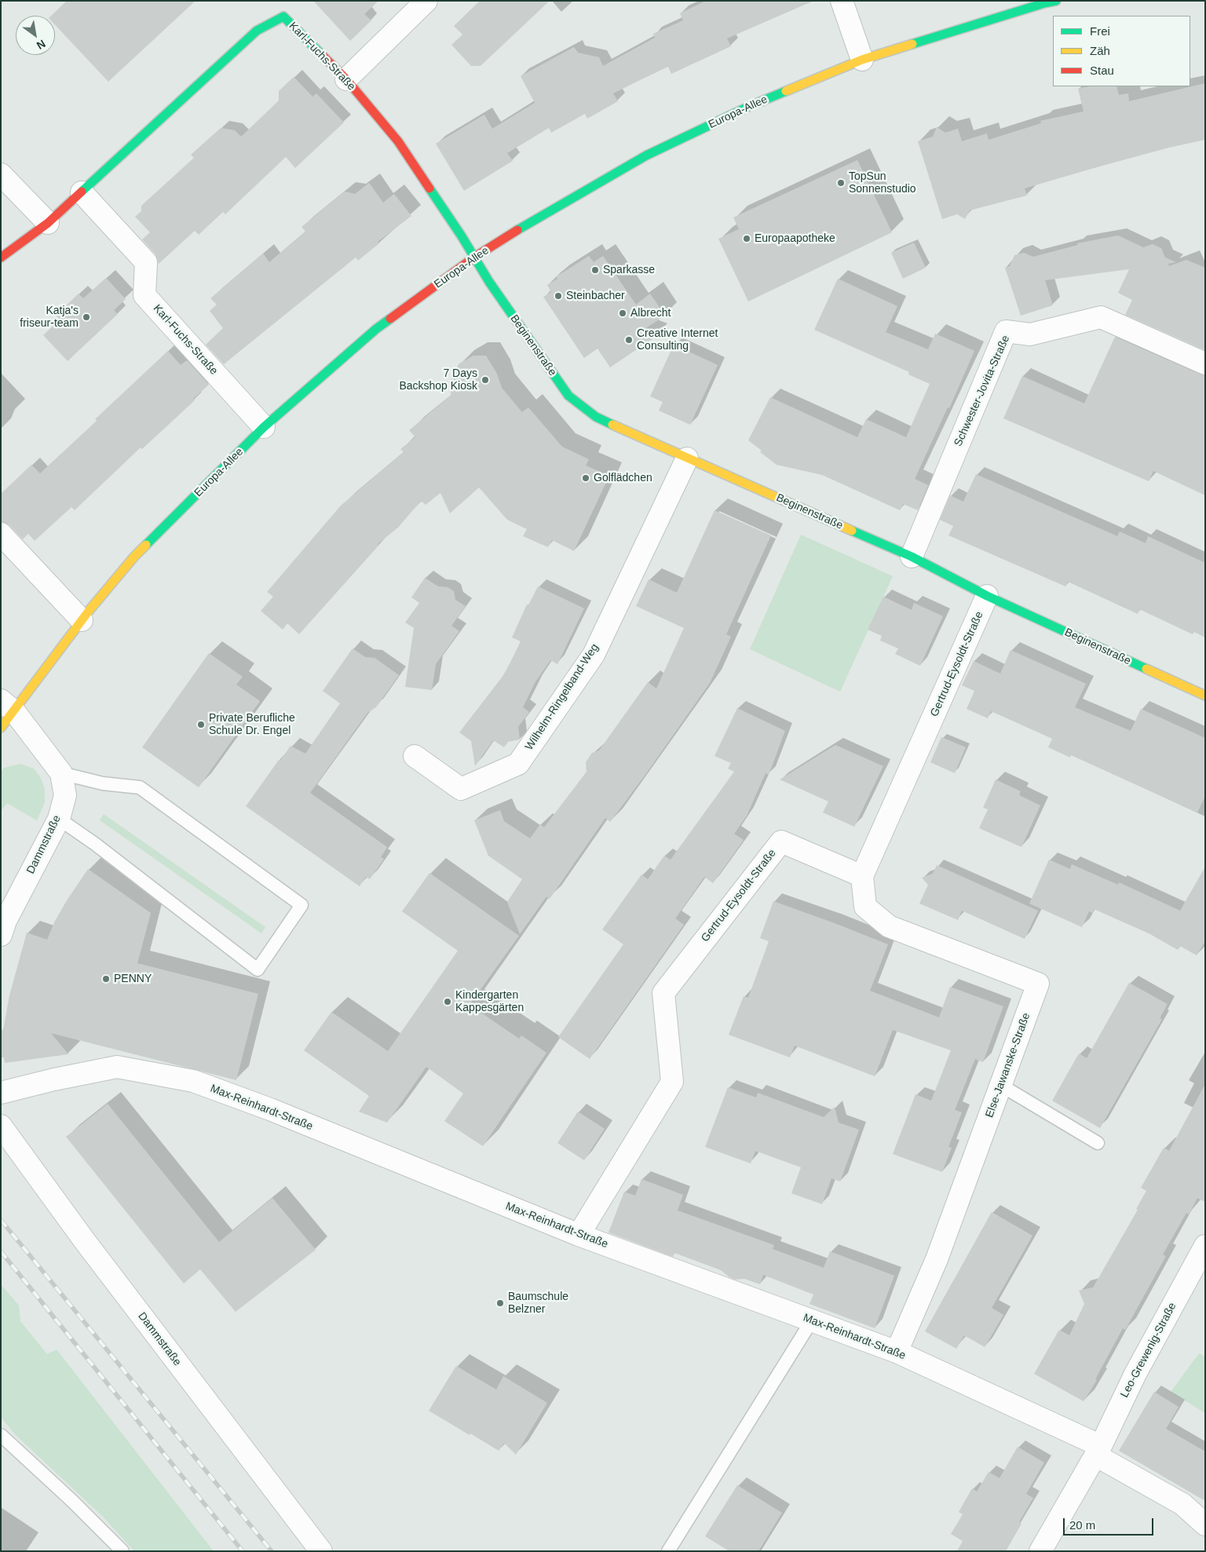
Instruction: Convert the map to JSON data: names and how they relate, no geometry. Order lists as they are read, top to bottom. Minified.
{"streets":{"street":["Karl-Fuchs-Straße","Europa-Allee","Beginenstraße","Schwester-Jovita-Straße","Gertrud-Eysoldt-Straße","Wilhelm-Ringelband-Weg","Dammstraße","Else-Jawanske-Straße","Max-Reinhardt-Straße","Leo-Grewenig-Straße"]},"crossings":[["Karl-Fuchs-Straße","Europa-Allee"],["Karl-Fuchs-Straße","Beginenstraße"],["Europa-Allee","Beginenstraße"],["Europa-Allee","Dammstraße"],["Beginenstraße","Schwester-Jovita-Straße"],["Beginenstraße","Gertrud-Eysoldt-Straße"],["Beginenstraße","Wilhelm-Ringelband-Weg"],["Gertrud-Eysoldt-Straße","Else-Jawanske-Straße"],["Gertrud-Eysoldt-Straße","Max-Reinhardt-Straße"],["Else-Jawanske-Straße","Max-Reinhardt-Straße"],["Max-Reinhardt-Straße","Leo-Grewenig-Straße"]],"places":["TopSun Sonnenstudio","Europaapotheke","Sparkasse","Steinbacher","Albrecht","Katja's friseur-team","Creative Internet Consulting","7 Days Backshop Kiosk","Golflädchen","Private Berufliche Schule Dr. Engel","PENNY","Kindergarten Kappesgärten","Baumschule Belzner"],"legend":["Frei","Zäh","Stau"],"scale_bar":"20 m","north":"bottom right"}
